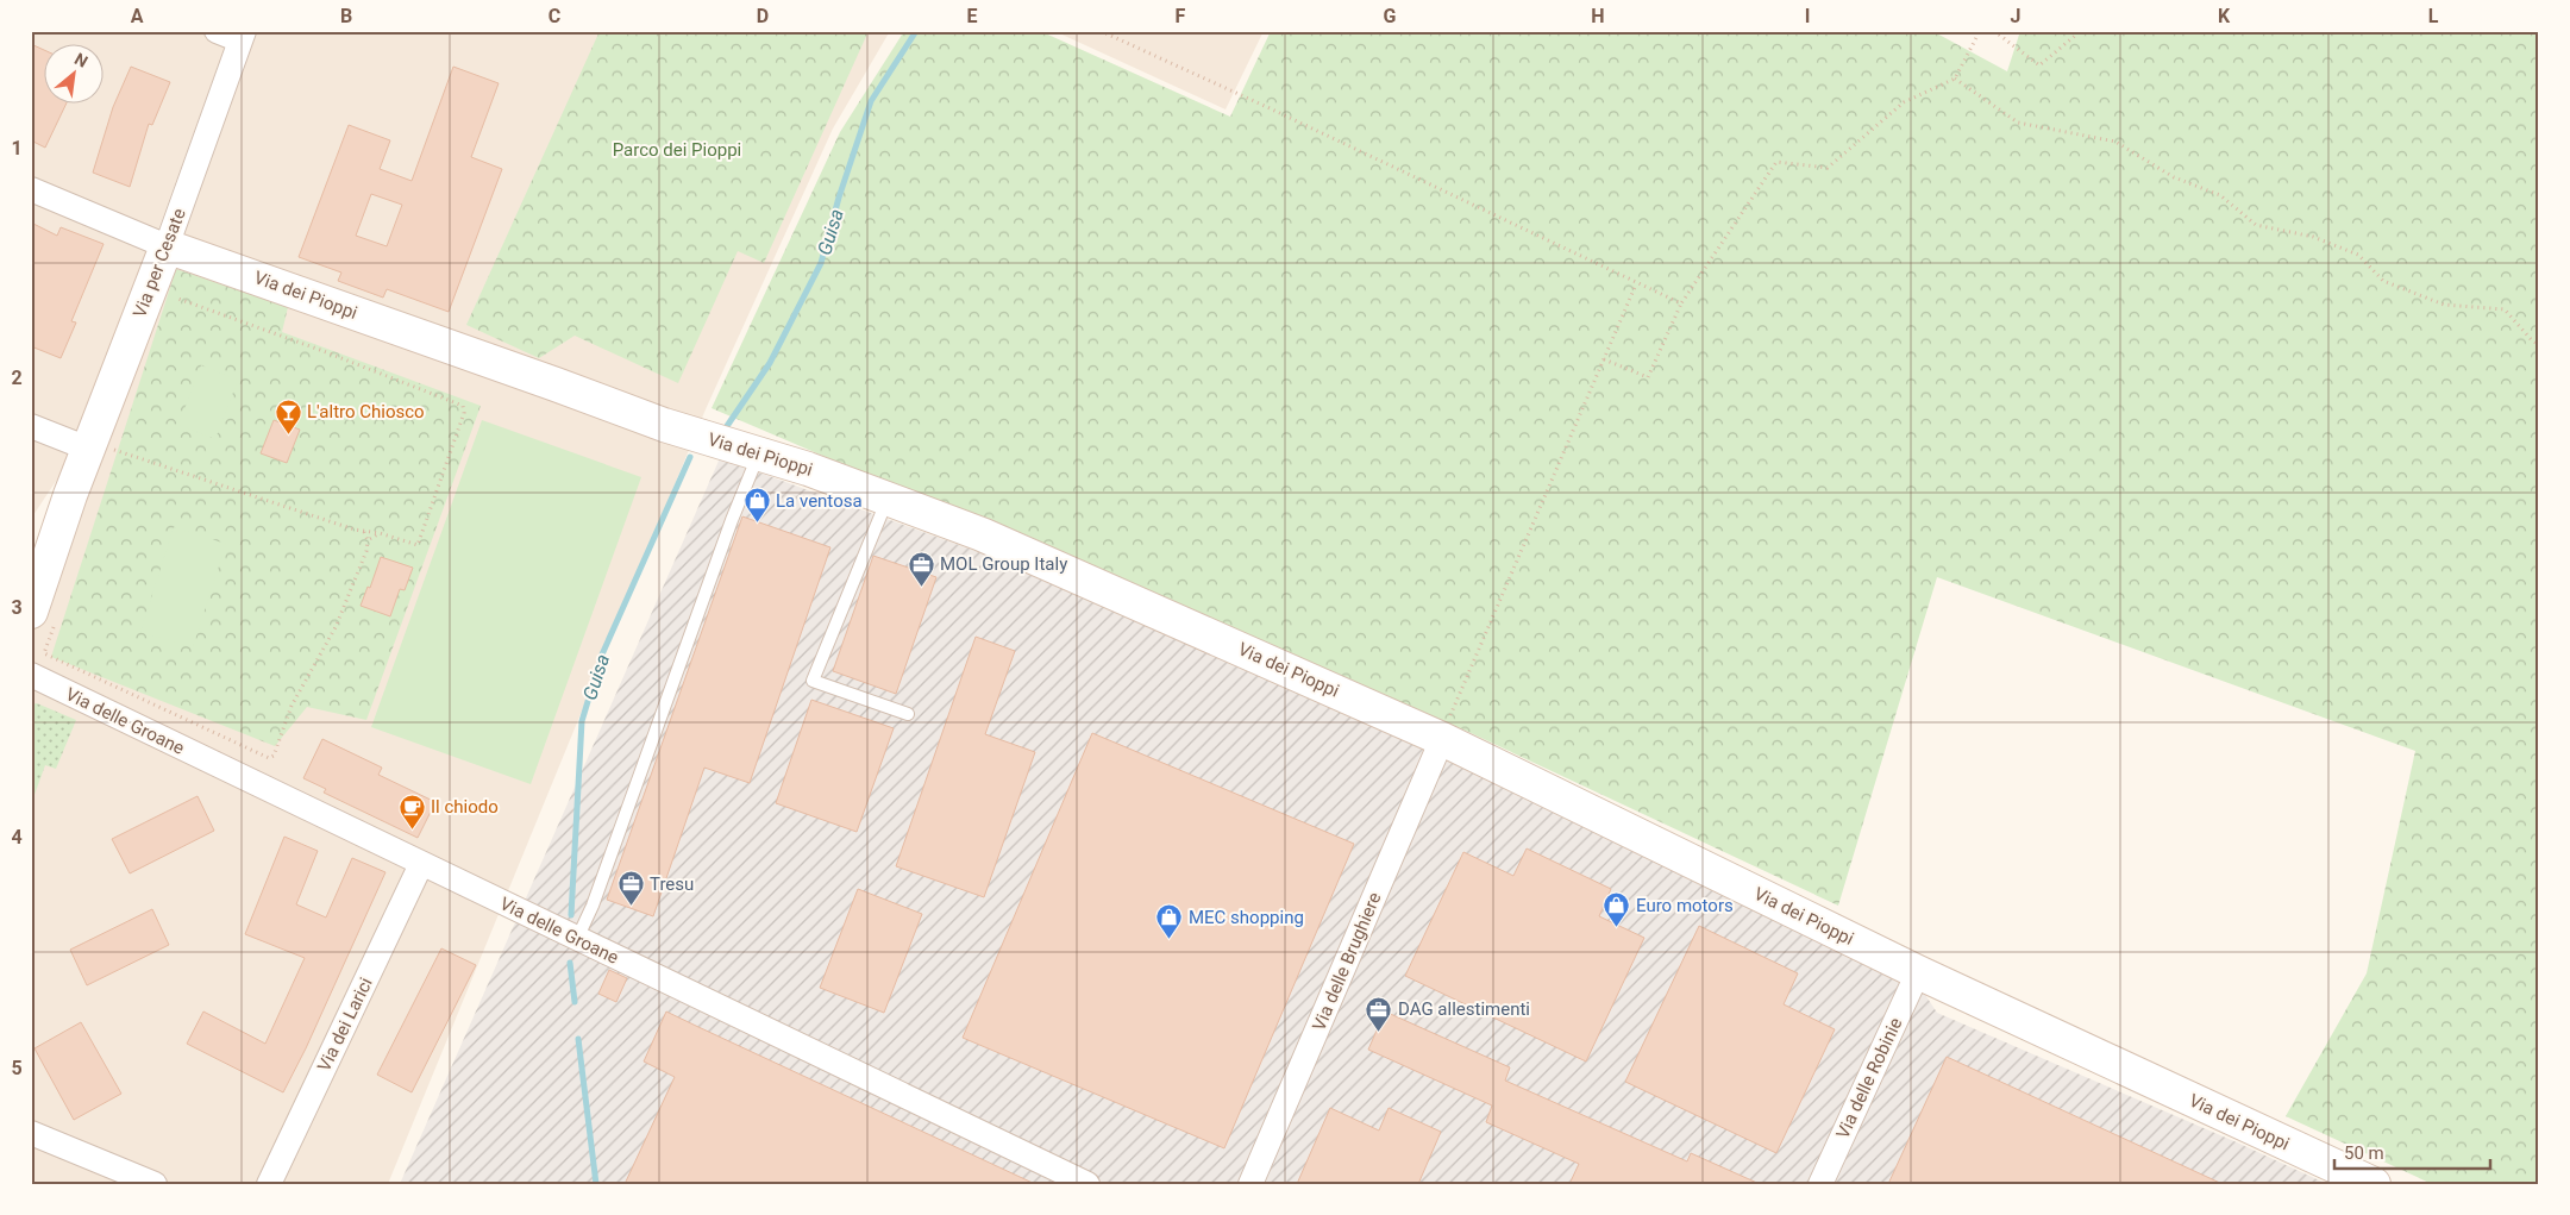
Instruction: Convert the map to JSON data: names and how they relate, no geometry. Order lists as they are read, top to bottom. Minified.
{"streets":{"street":["Via per Cesate","Via dei Pioppi","Via delle Groane","Via delle Brughiere","Via dei Larici","Via delle Robinie"]},"crossings":[["Via per Cesate","Via dei Pioppi"],["Via dei Pioppi","Via delle Brughiere"],["Via dei Pioppi","Via delle Robinie"],["Via delle Groane","Via dei Larici"]],"water":["Guisa"],"parks":["Parco dei Pioppi"],"places":{"bar":["L'altro Chiosco"],"shop":["La ventosa","Euro motors","MEC shopping"],"office":["MOL Group Italy","Tresu","DAG allestimenti"],"cafe":["Il chiodo"]},"scale_bar":"50 m","north":"top right","grid":{"columns":["A","B","C","D","E","F","G","H","I","J","K","L"],"rows":["1","2","3","4","5"]}}
